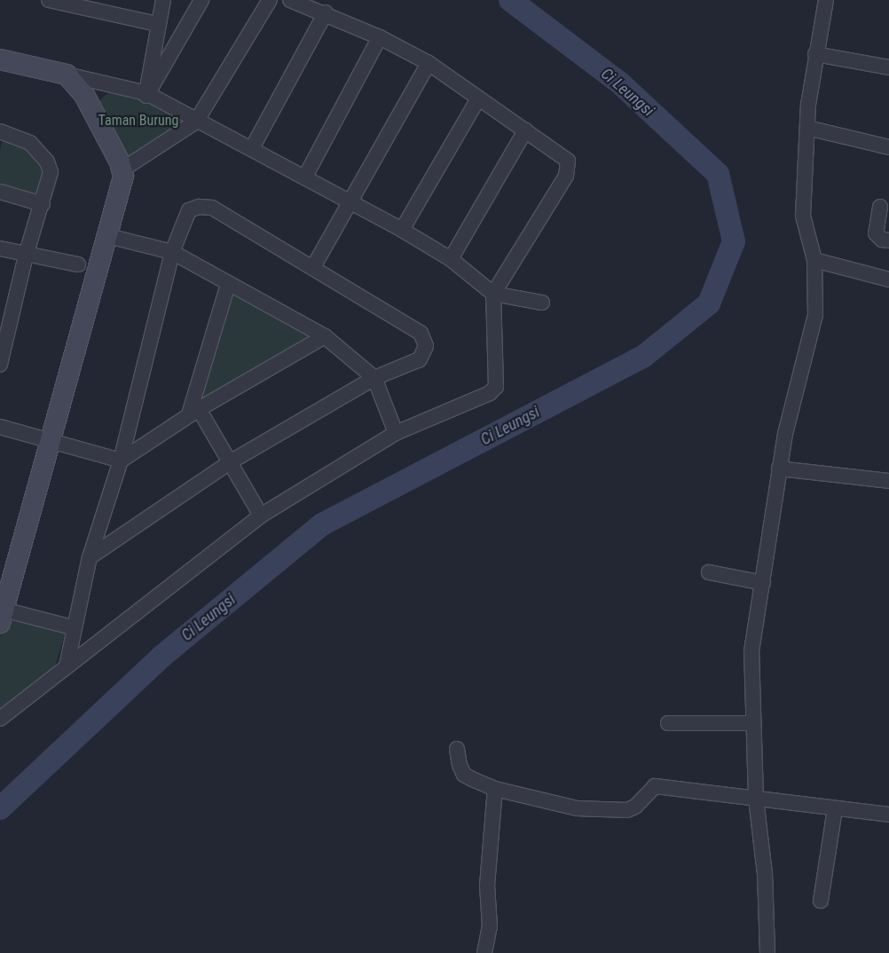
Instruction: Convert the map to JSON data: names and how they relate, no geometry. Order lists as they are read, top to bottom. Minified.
{"water":["Ci Leungsi"],"parks":["Taman Burung"]}
